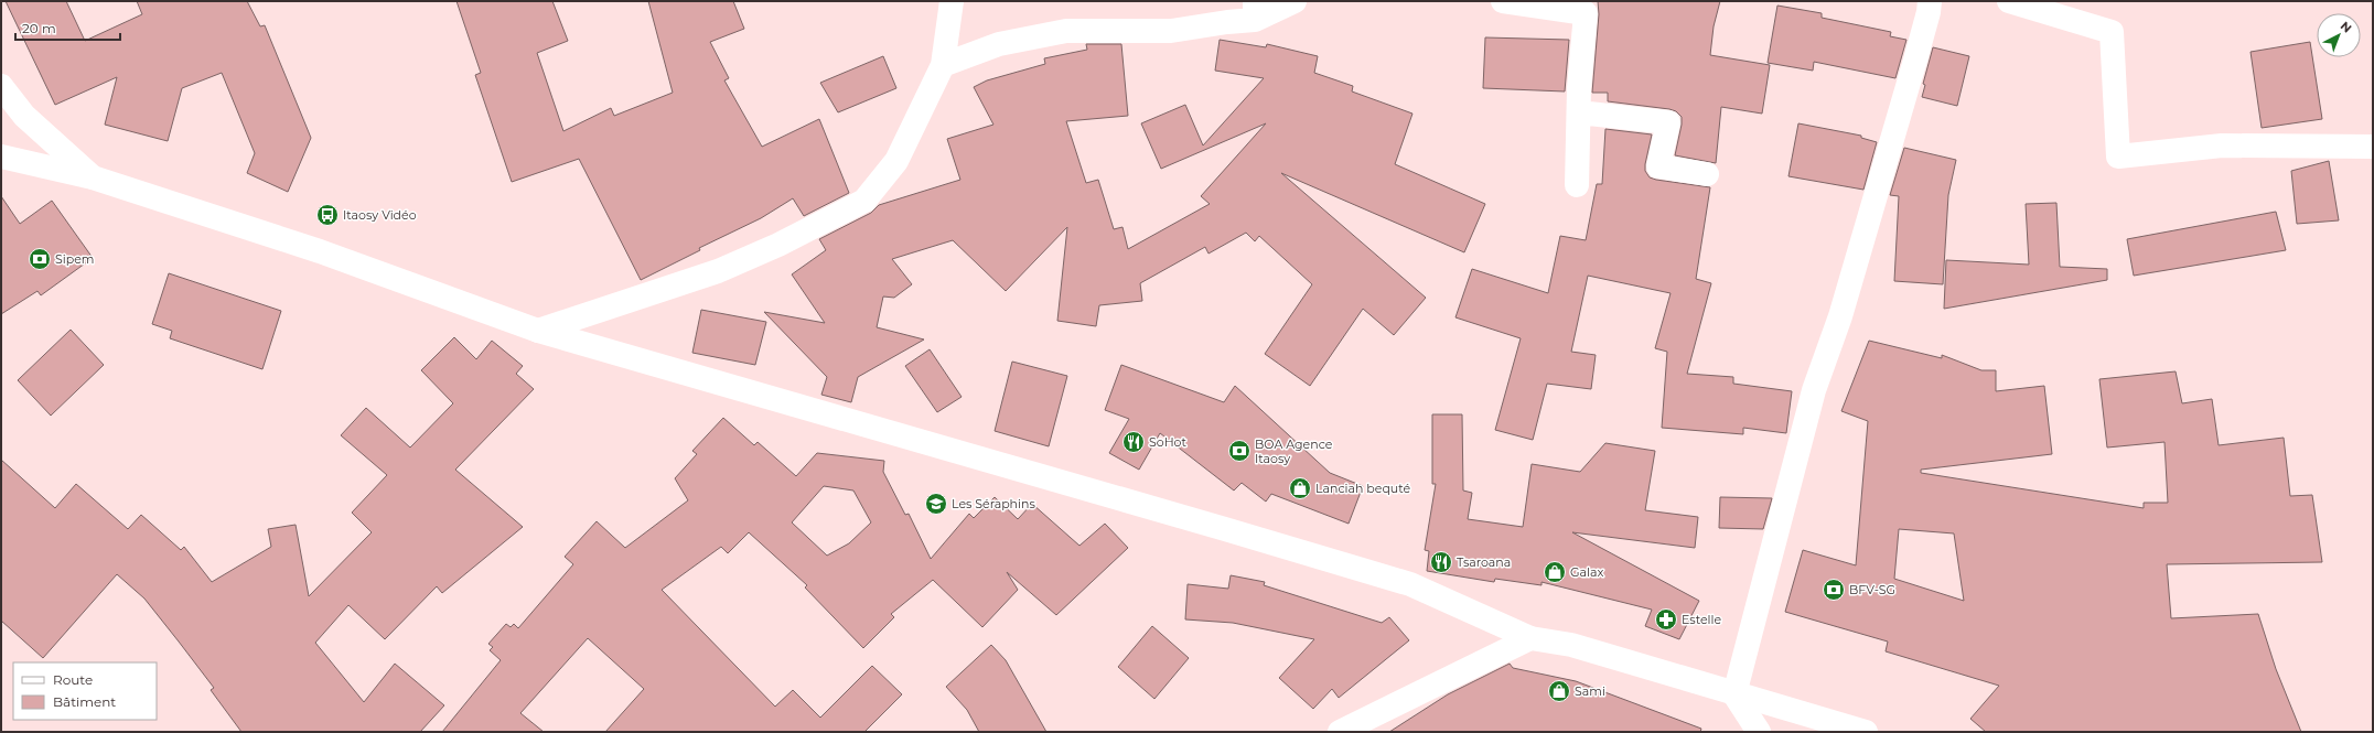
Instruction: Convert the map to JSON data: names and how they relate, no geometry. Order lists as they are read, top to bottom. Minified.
{"places":{"bus stop":["Itaosy Vidéo"],"bank":["Sipem","BOA Agence Itaosy","BFV-SG"],"restaurant":["SoHot","Tsaroana"],"shop":["Lanciah bequté","Galax","Sami"],"school or university":["Les Séraphins"],"pharmacy":["Estelle"]},"legend":["Route","Bâtiment"],"scale_bar":"20 m","north":"top right"}
